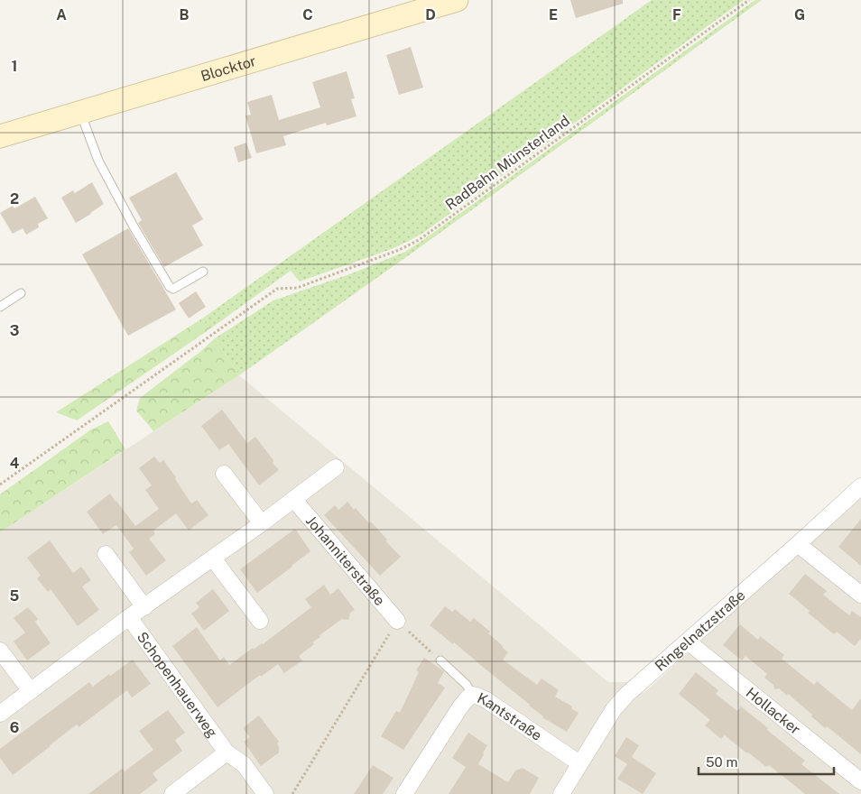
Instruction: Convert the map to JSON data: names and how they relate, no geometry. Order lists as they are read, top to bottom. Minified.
{"streets":{"main road":["Blocktor"],"street":["Johanniterstraße","Ringelnatzstraße","Schopenhauerweg","Hollacker","Kantstraße"],"path":["RadBahn Münsterland"]},"crossings":[["Ringelnatzstraße","Hollacker"],["Ringelnatzstraße","Kantstraße"]],"scale_bar":"50 m","grid":{"columns":["A","B","C","D","E","F","G"],"rows":["1","2","3","4","5","6"]}}
